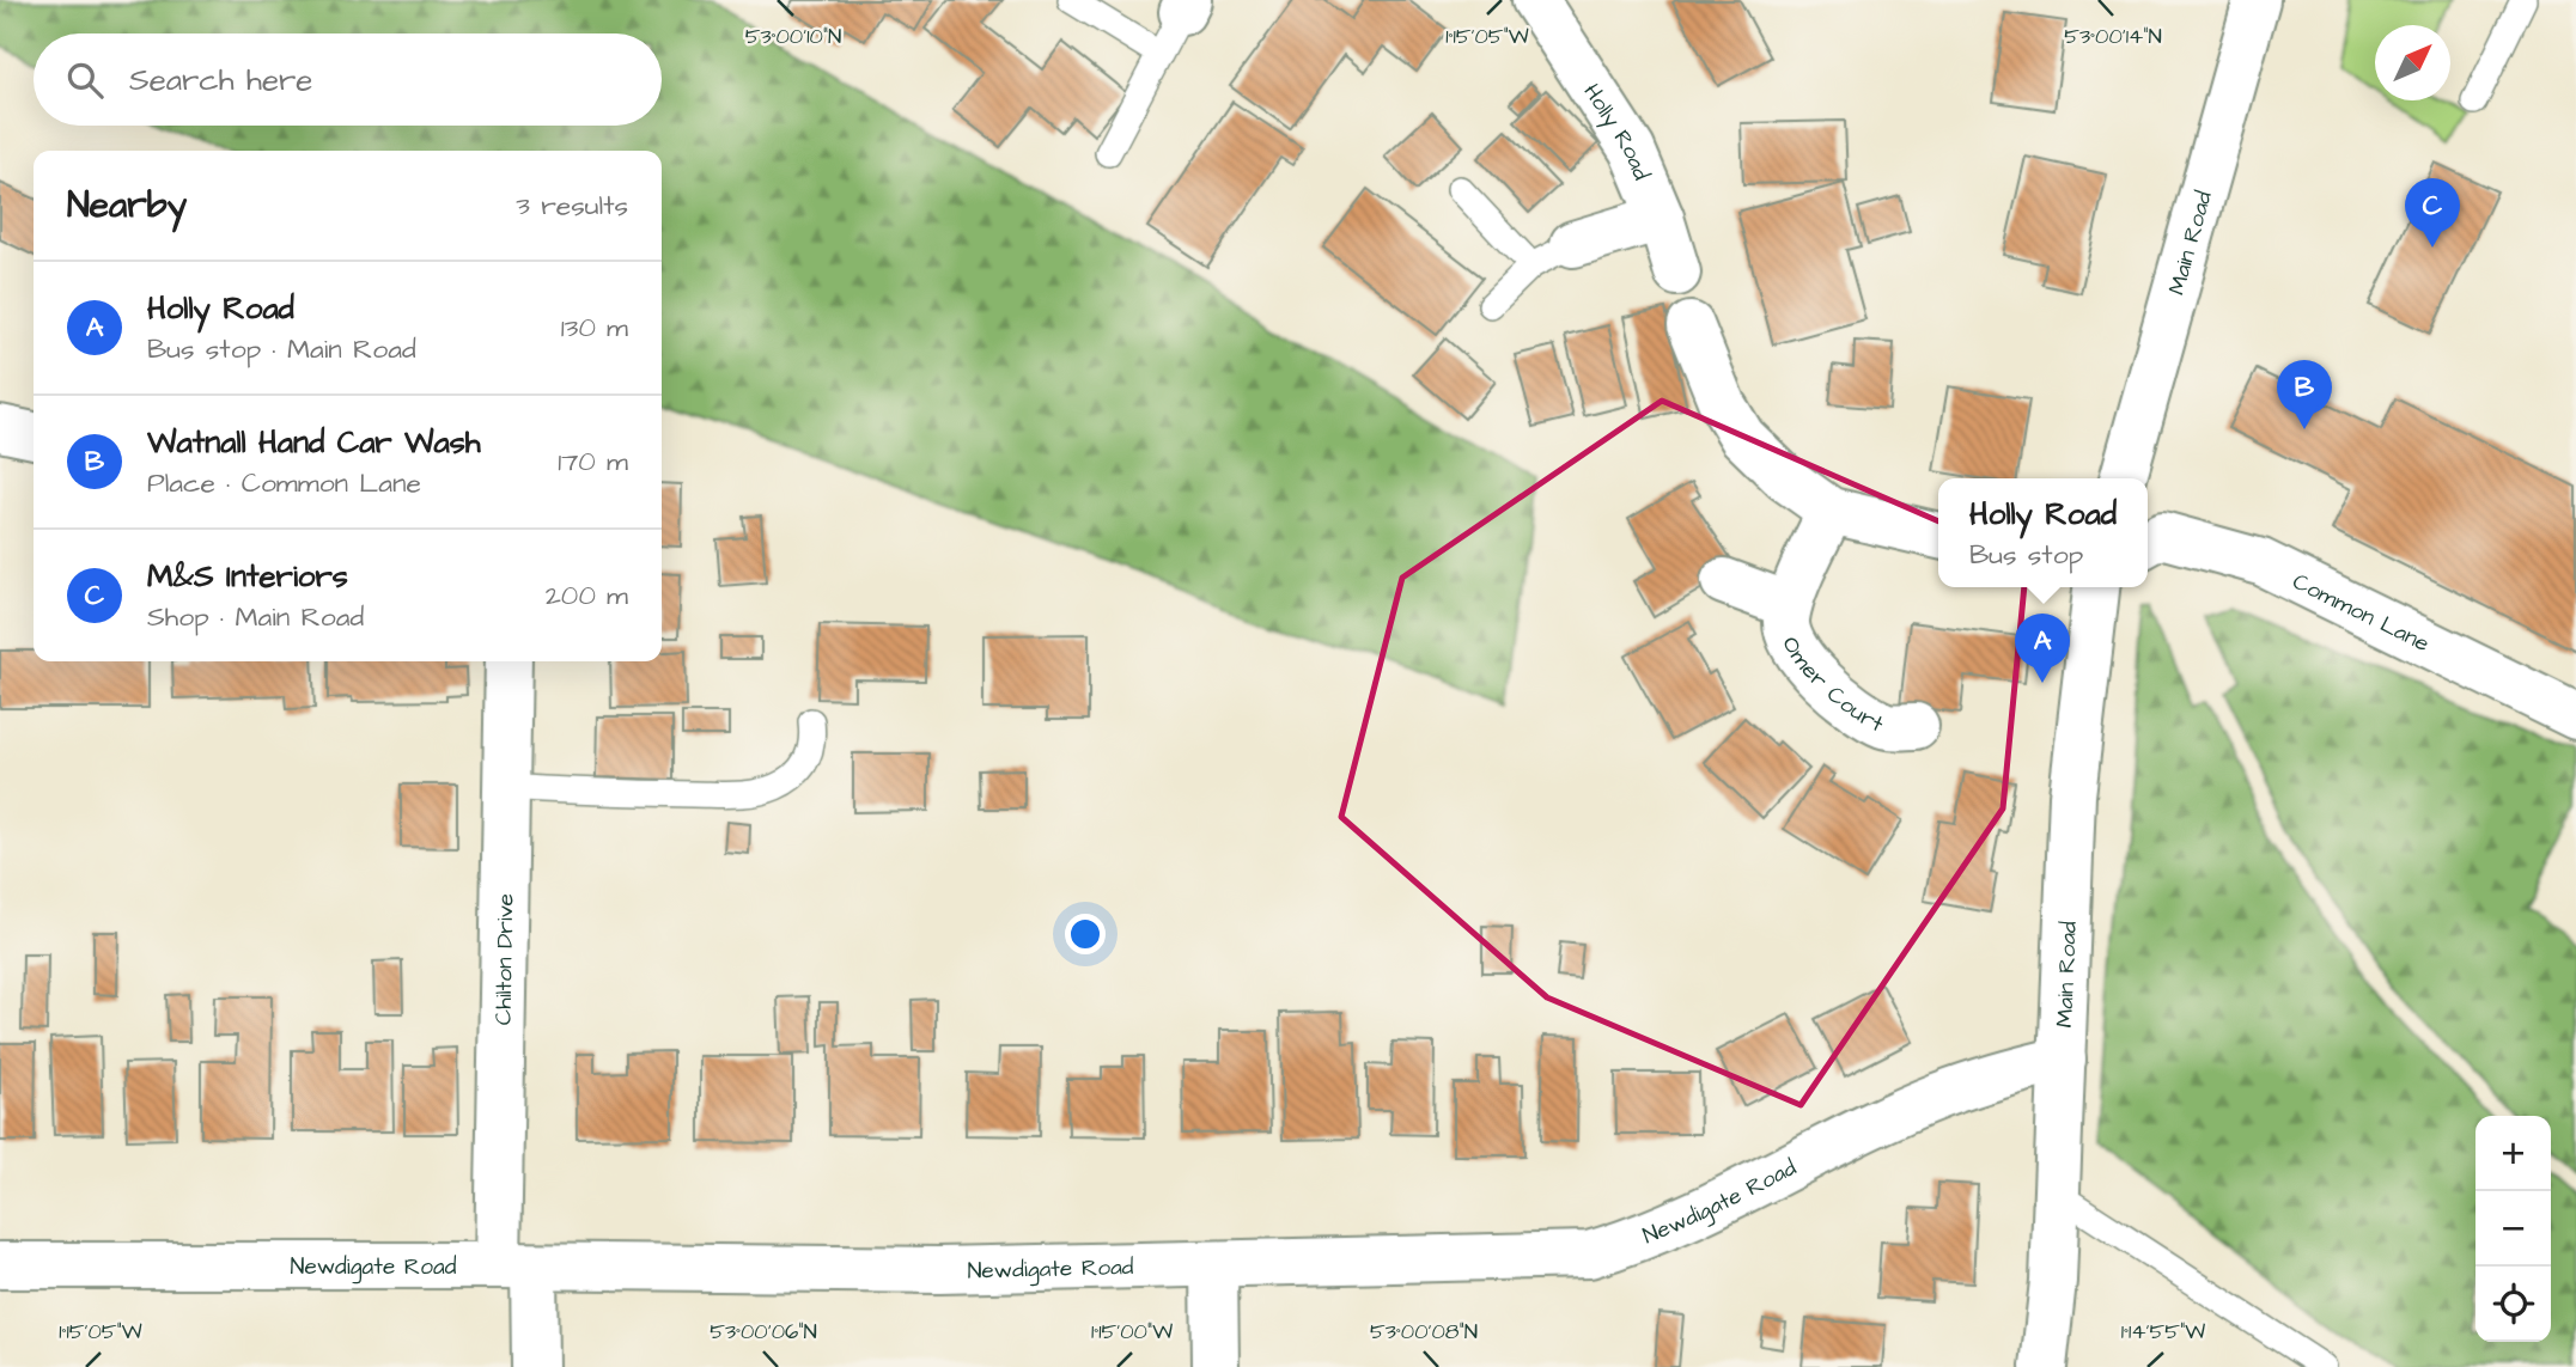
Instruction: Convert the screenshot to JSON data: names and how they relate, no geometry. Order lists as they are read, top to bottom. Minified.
{"streets":{"street":["Holly Road","Main Road","Common Lane","Omer Court","Chilton Drive","Newdigate Road"]},"crossings":[["Main Road","Newdigate Road"],["Chilton Drive","Newdigate Road"]],"north":"top right","page":{"search":"Search here","heading":["Nearby","3 results"],"pins":["C","B","A"],"list":[{"mark":"A","name":"Holly Road","note":"Bus stop · Main Road","value":"130 m"},{"mark":"B","name":"Watnall Hand Car Wash","note":"Place · Common Lane","value":"170 m"},{"mark":"C","name":"M&S Interiors","note":"Shop · Main Road","value":"200 m"}],"popup":["Holly Road","Bus stop"],"map_buttons":["+","−"]},"coordinates":["1°15'05\"W","53°00'10\"N","53°00'14\"N","53°00'06\"N","53°00'08\"N","1°15'00\"W","1°14'55\"W"]}
